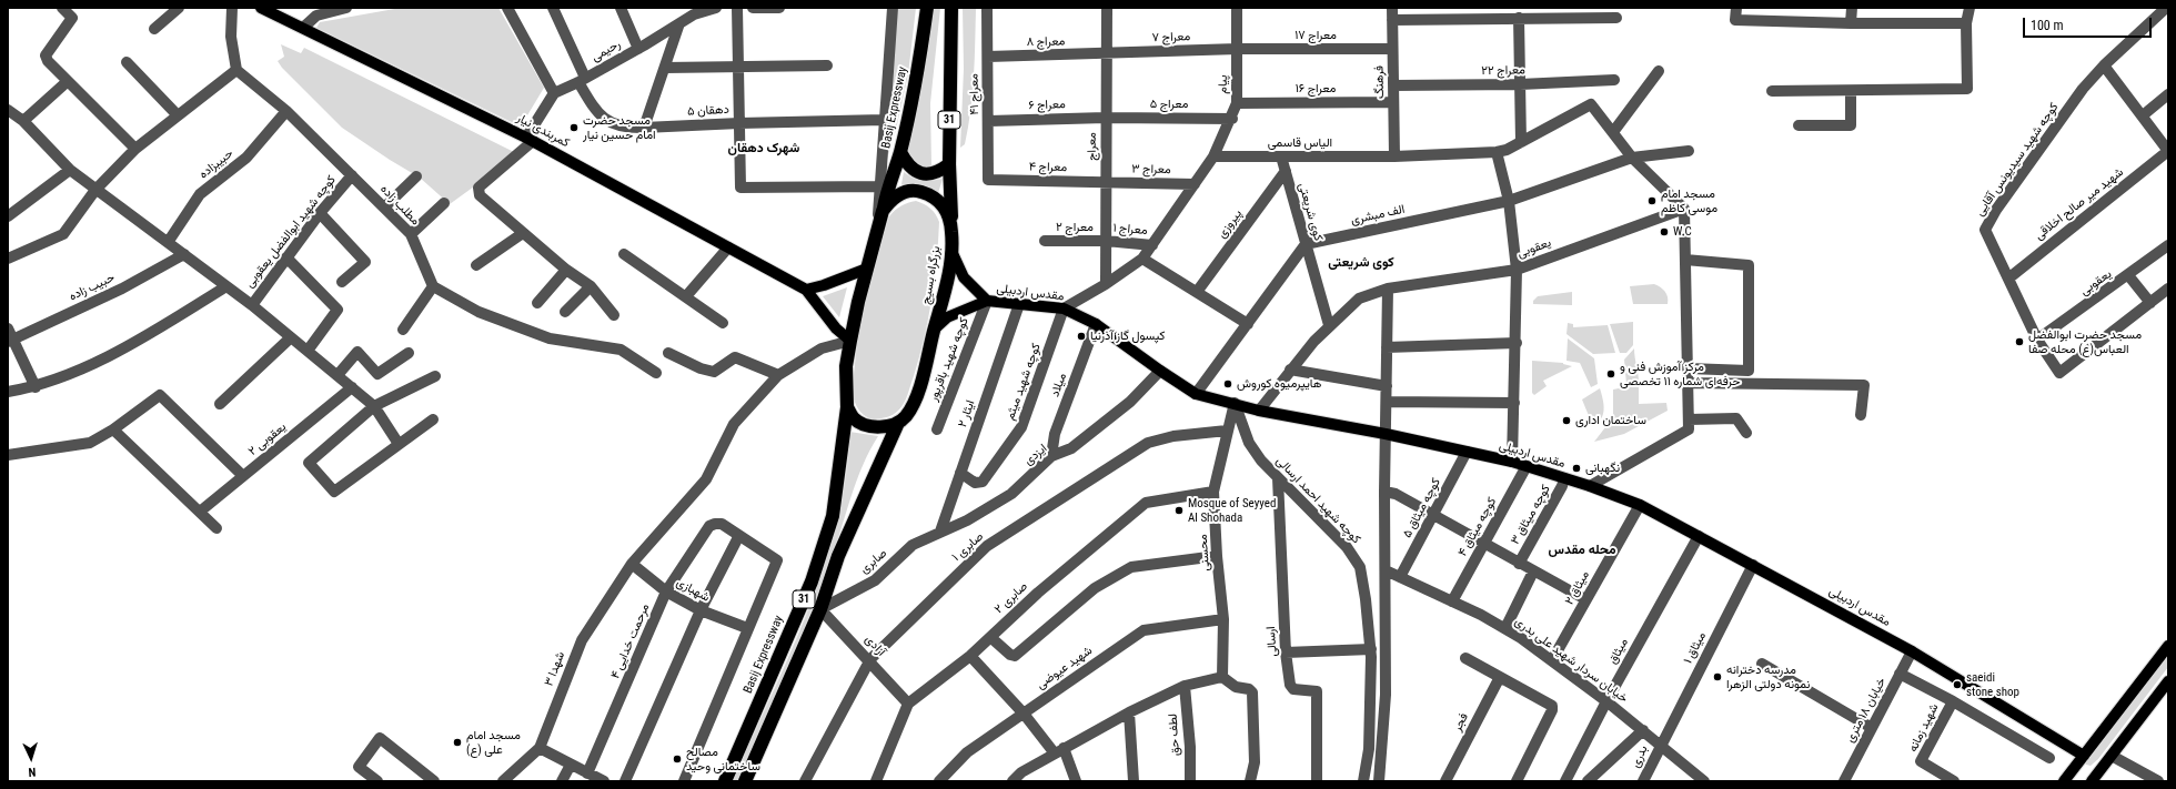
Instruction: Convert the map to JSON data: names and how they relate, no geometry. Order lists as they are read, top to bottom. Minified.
{"streets":{"highway":["Basij Expressway","31","بزرگراه بسیج"],"main road":["کمربندی نیار","مقدس اردبیلی"],"street":["معراج ۱۷","معراج ۷","معراج ۸","رحیمی","معراج ۲۲","فرهنگ","پیام","معراج ۱۶","معراج ۴۱","معراج ۵","معراج ۶","دهقان ۵","الیاس قاسمی","معراج","کوچه شهید سیدیونس آقایی","حبیبزاده","معراج ۴","معراج ۳","شهید میر صالح اخلاقی","مطلب زاده","کوی شریعتی","الف مبشری","پیروزی","معراج ۲","معراج ۱","کوچه شهید ابوالفضل یعقوبی","یعقوبی","حبیب زاده","کوچه شهید باقرپور","کوچه شهید میثم","میلاد","ایثار ۲","یعقوبی ۲","ایزدی","کوچه شهید احمد ارسالی","کوچه میثاق ۵","کوچه میثاق ۳","کوچه میثاق ۴","صابری ۱","محسنی","صابری","میثاق ۲","شهبازی","صابری ۲","مرحمت خدایی ۴","ارسالی","آزادی","میثاق ۱","میثاق","خیابان سردار شهید علی بدری","شهید عیوضی","شهدا ۳","خیابان ۱۸ متری","فجر","شهید زمانه","لطف حق","بدری"]},"crossings":[["معراج ۱۷","معراج ۷"],["معراج ۱۷","فرهنگ"],["معراج ۱۷","پیام"],["معراج ۷","معراج ۸"],["معراج ۷","پیام"],["معراج ۷","معراج"],["معراج ۸","معراج ۴۱"],["معراج ۸","معراج"],["رحیمی","دهقان ۵"],["معراج ۲۲","فرهنگ"],["فرهنگ","معراج ۱۶"],["فرهنگ","الیاس قاسمی"],["پیام","معراج ۱۶"],["پیام","معراج ۵"],["پیام","الیاس قاسمی"],["معراج ۴۱","معراج ۶"],["معراج ۴۱","معراج ۴"],["معراج ۵","معراج ۶"],["معراج ۵","معراج"],["معراج ۶","معراج"],["Basij Expressway","بزرگراه بسیج"],["31","بزرگراه بسیج"],["31","صابری"],["31","آزادی"],["الیاس قاسمی","کوی شریعتی"],["معراج","معراج ۴"],["معراج","معراج ۳"],["معراج","معراج ۲"],["معراج","معراج ۱"],["کوچه شهید سیدیونس آقایی","شهید میر صالح اخلاقی"],["کوچه شهید سیدیونس آقایی","یعقوبی"],["حبیبزاده","مطلب زاده"],["معراج ۴","معراج ۳"],["مطلب زاده","کوچه شهید ابوالفضل یعقوبی"],["کوی شریعتی","الف مبشری"],["کوی شریعتی","پیروزی"],["کوی شریعتی","یعقوبی"],["معراج ۲","معراج ۱"],["یعقوبی","مقدس اردبیلی"],["بزرگراه بسیج","شهدا ۳"],["مقدس اردبیلی","کوچه شهید باقرپور"],["مقدس اردبیلی","کوچه شهید میثم"],["مقدس اردبیلی","میلاد"],["مقدس اردبیلی","ایثار ۲"],["مقدس اردبیلی","ایزدی"],["مقدس اردبیلی","کوچه شهید احمد ارسالی"],["مقدس اردبیلی","کوچه میثاق ۵"],["مقدس اردبیلی","کوچه میثاق ۳"],["مقدس اردبیلی","کوچه میثاق ۴"],["مقدس اردبیلی","محسنی"],["مقدس اردبیلی","میثاق ۲"],["مقدس اردبیلی","میثاق ۱"],["مقدس اردبیلی","میثاق"],["مقدس اردبیلی","خیابان ۱۸ متری"],["کوچه شهید میثم","ایثار ۲"],["میلاد","ایزدی"],["ایثار ۲","ایزدی"],["ایثار ۲","صابری"],["ایزدی","صابری"],["کوچه شهید احمد ارسالی","محسنی"],["کوچه شهید احمد ارسالی","ارسالی"],["کوچه میثاق ۵","خیابان سردار شهید علی بدری"],["کوچه میثاق ۴","خیابان سردار شهید علی بدری"],["صابری ۱","محسنی"],["صابری ۱","آزادی"],["محسنی","صابری ۲"],["محسنی","شهید عیوضی"],["صابری","آزادی"],["میثاق ۲","خیابان سردار شهید علی بدری"],["شهبازی","مرحمت خدایی ۴"],["شهبازی","شهدا ۳"],["صابری ۲","آزادی"],["میثاق ۱","خیابان سردار شهید علی بدری"],["میثاق ۱","بدری"],["میثاق","خیابان سردار شهید علی بدری"],["خیابان سردار شهید علی بدری","بدری"],["خیابان ۱۸ متری","شهید زمانه"]],"districts":["شهرک دهقان","کوی شریعتی","محله مقدس"],"places":["مسجد حضرت امام حسین نیار","مسجد امام موسی کاظم","W.C","کپسول گاز آذرنیا","مسجد حضرت ابوالفضل العباس(ع) محله صفا","مرکز آموزش فنی و حرفه‌ای شماره ۱۱ تخصصی","هایپرمیوه کوروش","ساختمان اداری","نگهبانی","Mosque of Seyyed Al Shohada","مدرسه دخترانه نمونه دولتی الزهرا","saeidi stone shop","مسجد امام علی (ع)","مصالح ساختمانی وحید"],"scale_bar":"100 m","north":"bottom"}
